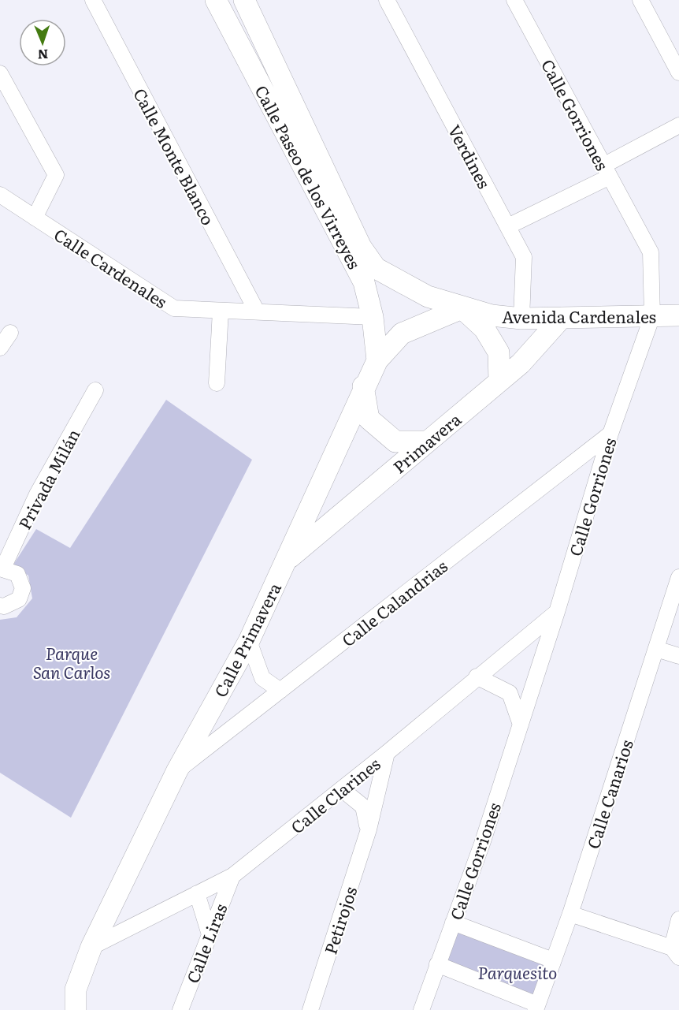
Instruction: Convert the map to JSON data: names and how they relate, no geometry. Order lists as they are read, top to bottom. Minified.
{"streets":{"street":["Calle Gorriones","Calle Monte Blanco","Verdines","Calle Paseo de los Virreyes","Calle Cardenales","Avenida Cardenales","Primavera","Privada Milán","Calle Calandrias","Calle Primavera","Calle Canarios","Calle Clarines","Petirojos","Calle Liras"]},"crossings":[["Calle Gorriones","Avenida Cardenales"],["Calle Gorriones","Calle Calandrias"],["Calle Gorriones","Calle Clarines"],["Calle Monte Blanco","Calle Cardenales"],["Verdines","Avenida Cardenales"],["Calle Paseo de los Virreyes","Calle Cardenales"],["Calle Paseo de los Virreyes","Avenida Cardenales"],["Calle Paseo de los Virreyes","Primavera"],["Calle Paseo de los Virreyes","Calle Primavera"],["Avenida Cardenales","Primavera"],["Avenida Cardenales","Calle Primavera"],["Primavera","Calle Primavera"],["Calle Calandrias","Calle Primavera"],["Calle Primavera","Calle Clarines"],["Calle Clarines","Petirojos"],["Calle Clarines","Calle Liras"]],"parks":["Parque San Carlos","Parquesito"],"north":"bottom"}
